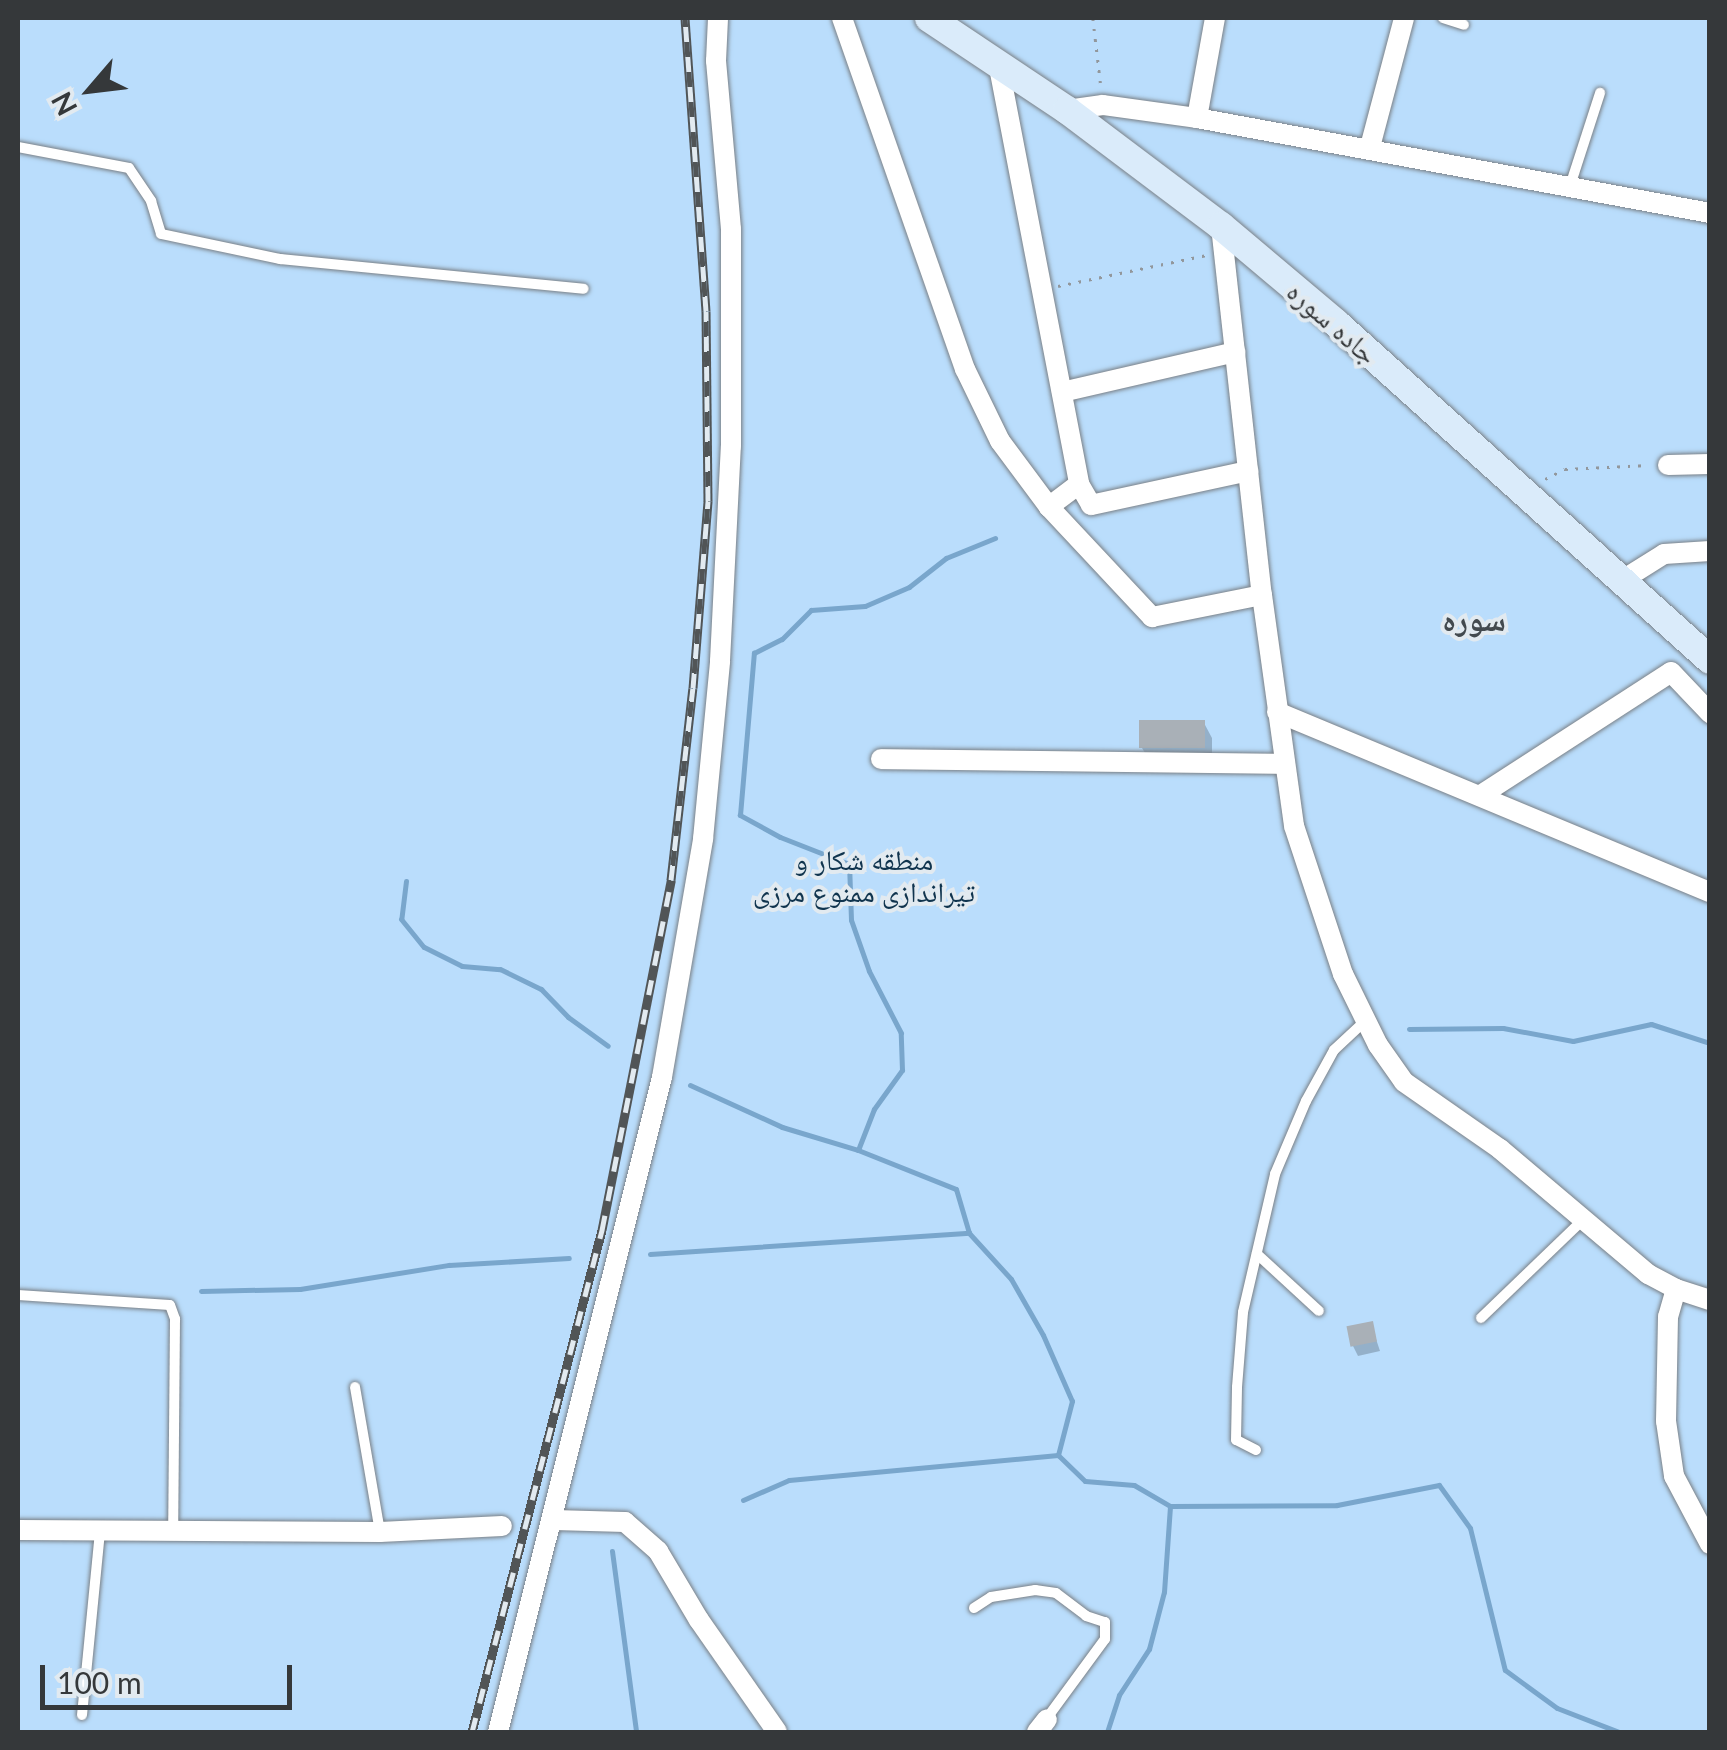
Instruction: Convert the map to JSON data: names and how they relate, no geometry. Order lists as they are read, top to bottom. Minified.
{"streets":{"main road":["جاده سوره"]},"districts":["سوره"],"parks":["منطقه شکار و تیراندازی ممنوع مرزی"],"scale_bar":"100 m","north":"bottom left"}
